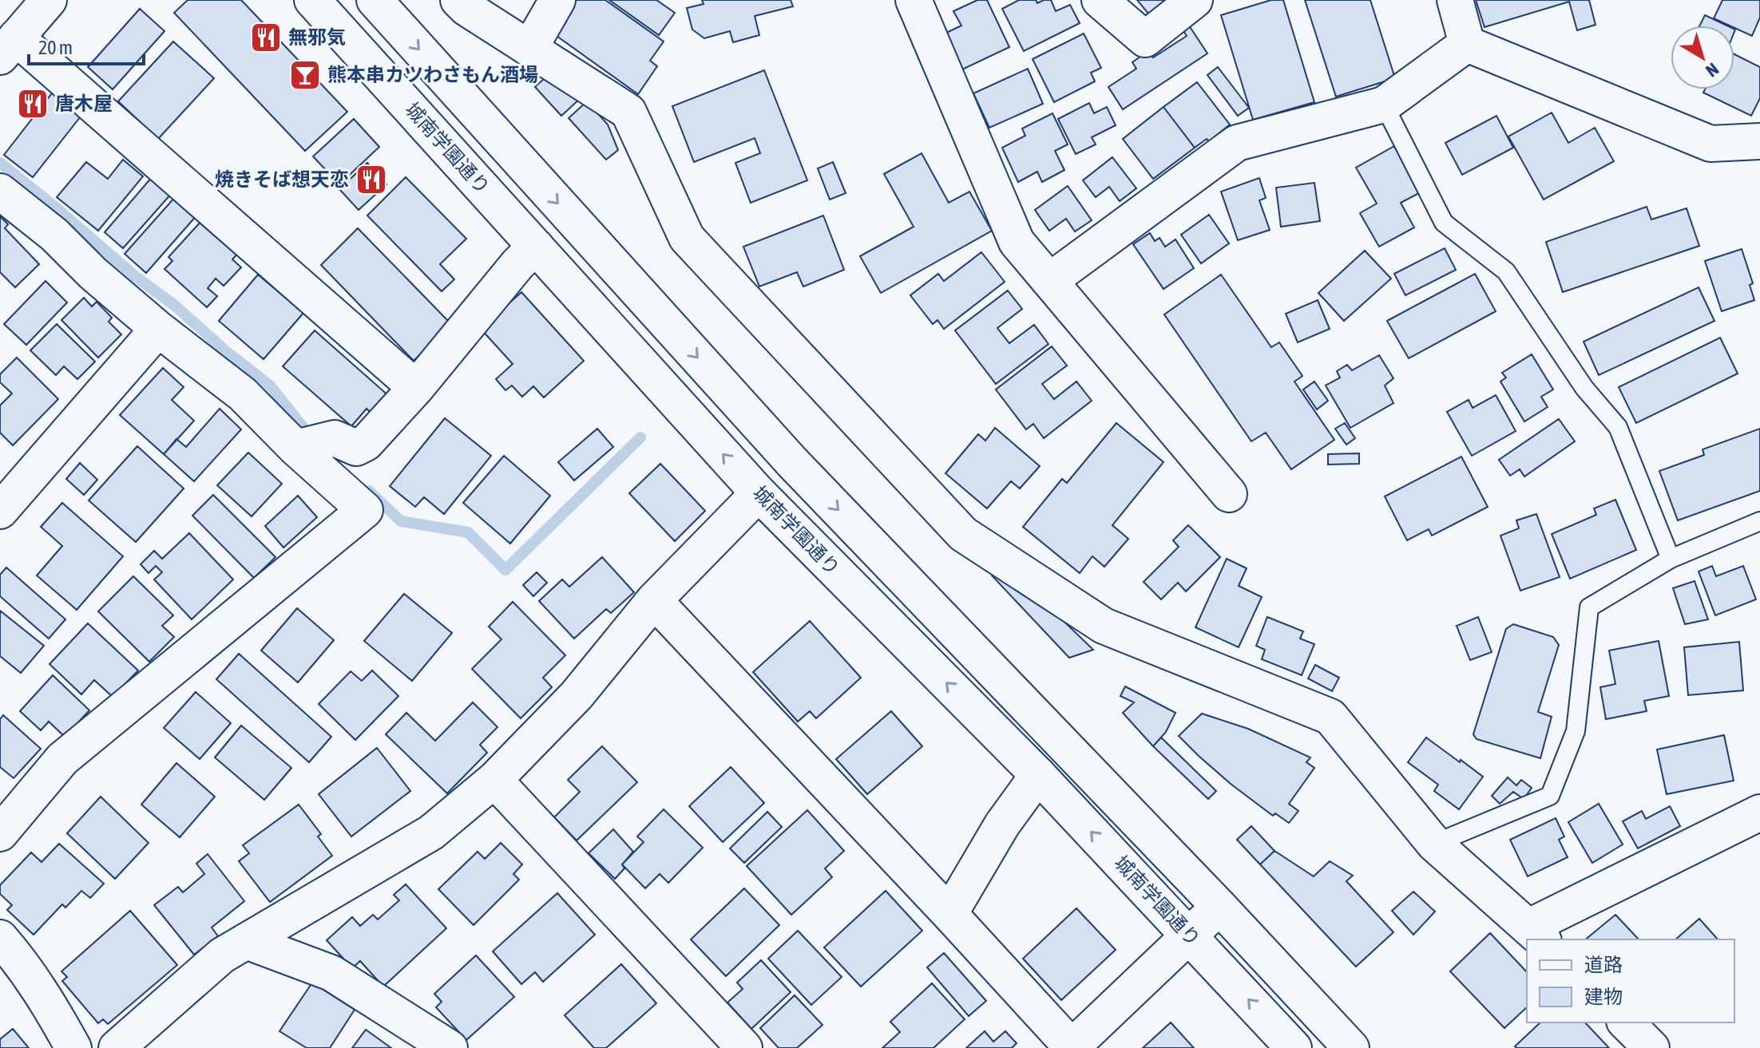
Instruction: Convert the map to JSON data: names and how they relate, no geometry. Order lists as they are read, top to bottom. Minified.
{"streets":{"street":["城南学園通り"]},"places":{"restaurant":["無邪気","唐木屋","焼きそば想天恋"],"bar":["熊本串カツわさもん酒場"]},"legend":["道路","建物"],"scale_bar":"20 m","north":"bottom right"}
